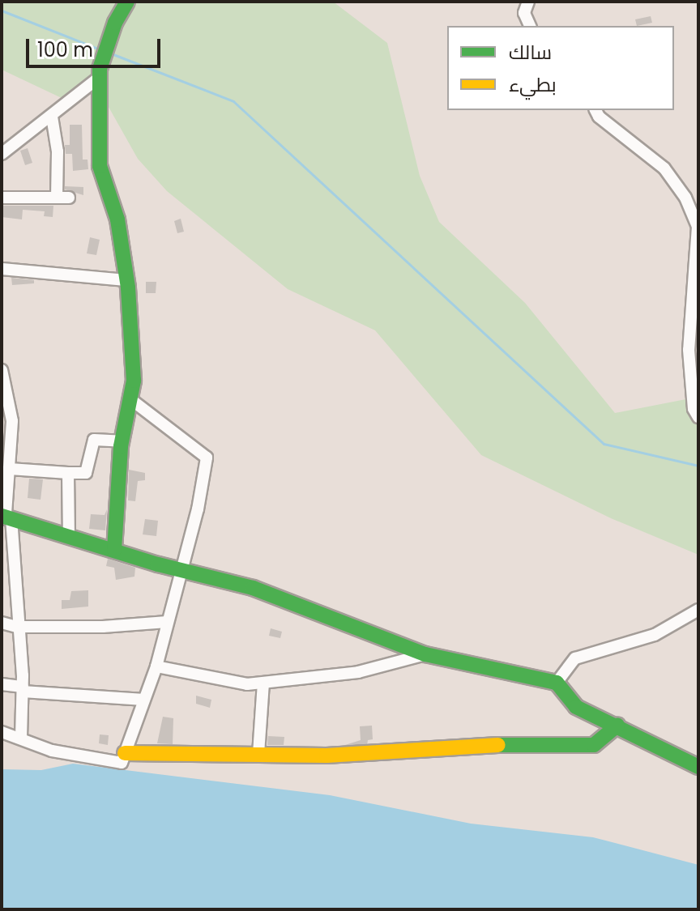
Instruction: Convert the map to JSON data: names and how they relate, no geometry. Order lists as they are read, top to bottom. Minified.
{"legend":["سالك","بطيء"],"scale_bar":"100 m"}
